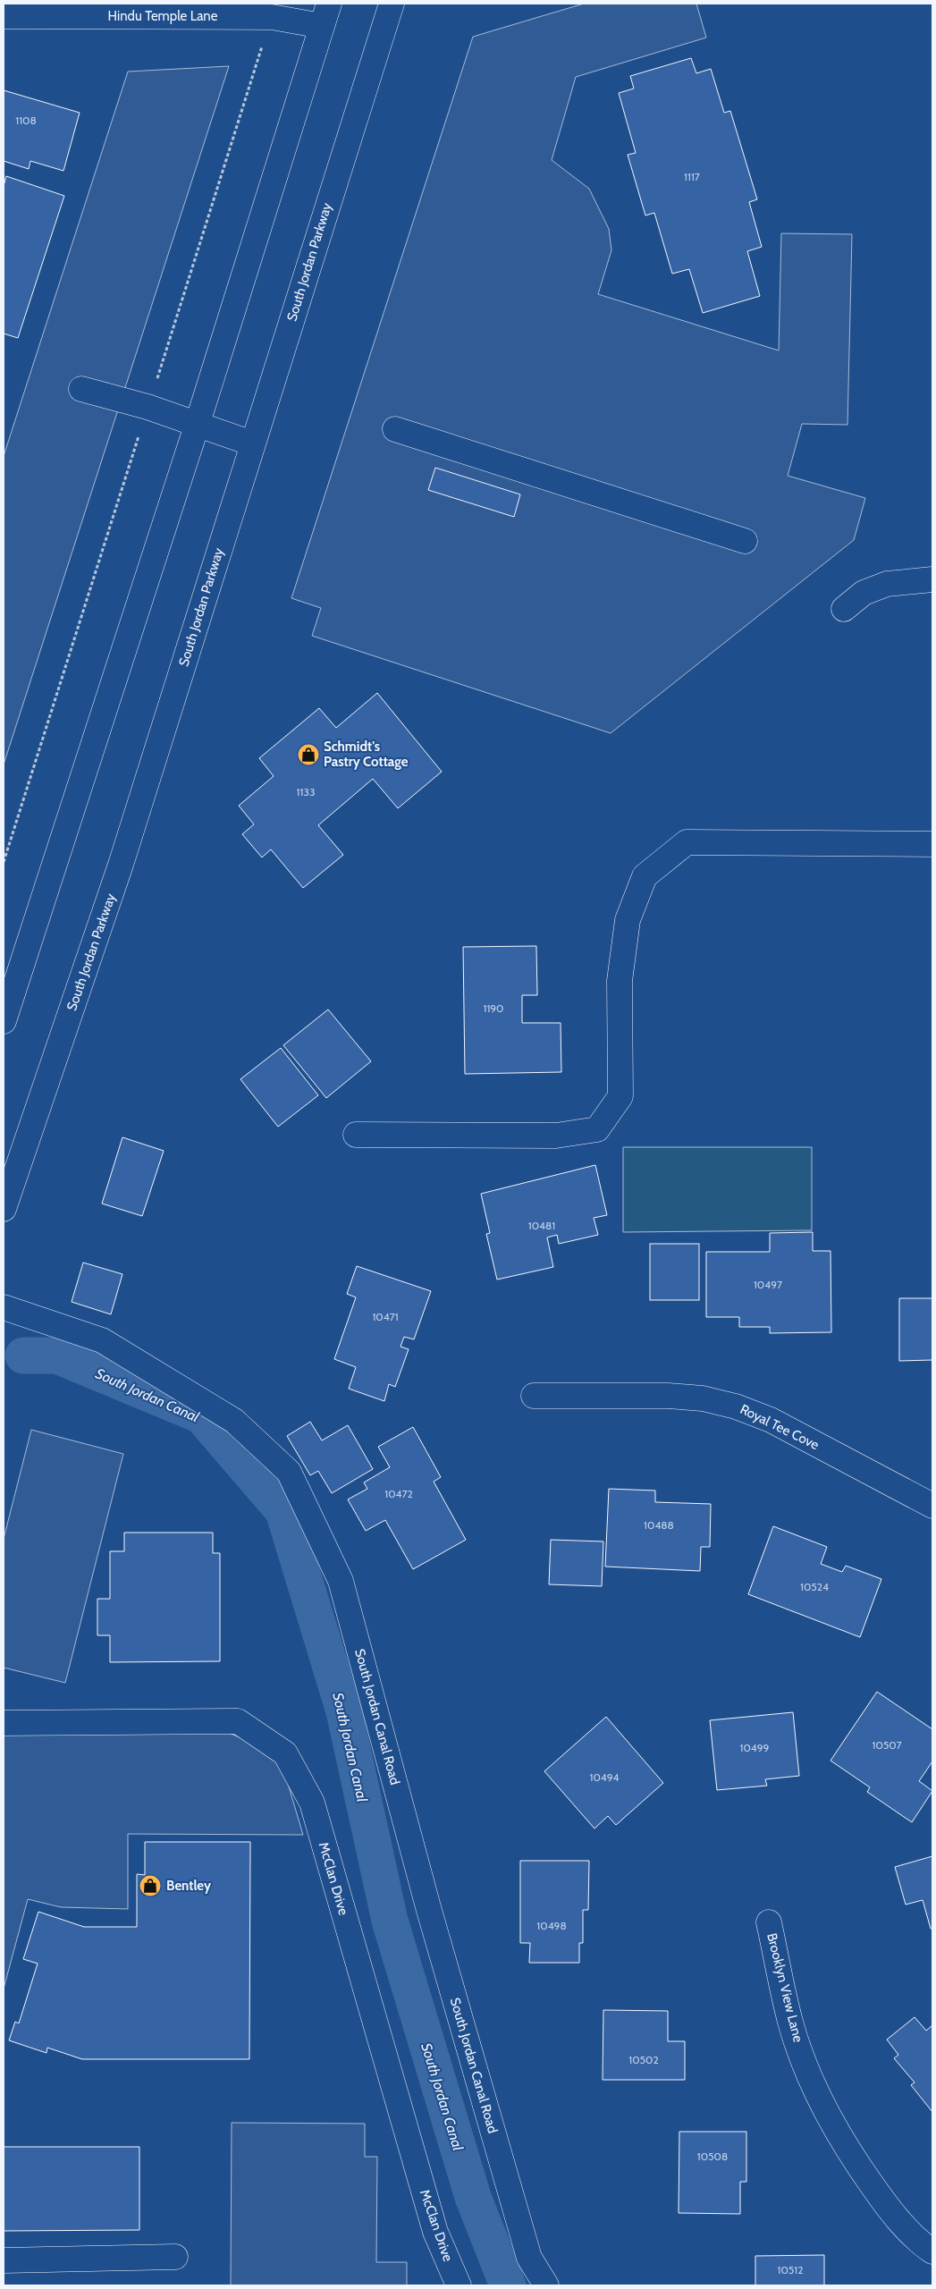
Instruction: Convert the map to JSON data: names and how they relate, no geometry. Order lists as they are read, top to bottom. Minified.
{"streets":{"main road":["Hindu Temple Lane","South Jordan Parkway","Royal Tee Cove","South Jordan Canal Road","McClan Drive","Brooklyn View Lane"]},"water":["South Jordan Canal"],"places":{"shop":["Schmidt's Pastry Cottage","Bentley"]},"house_numbers":["1108","1117","1133","1190","10481","10497","10471","10472","10488","10524","10507","10499","10494","10498","10502","10508","10512"]}
